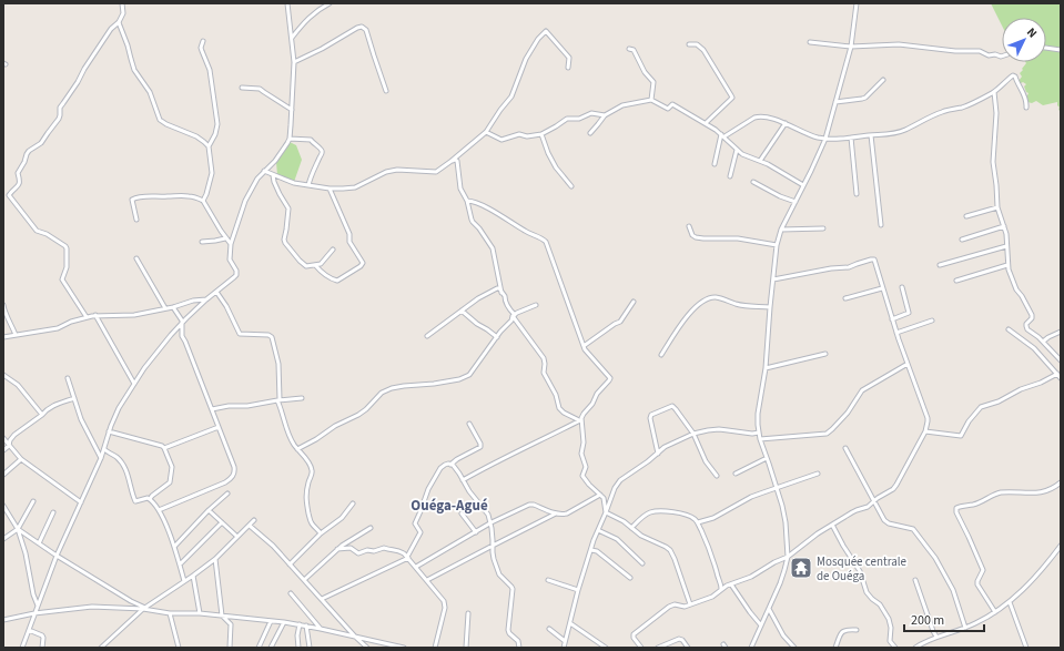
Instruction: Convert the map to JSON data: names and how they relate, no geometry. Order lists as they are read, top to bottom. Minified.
{"districts":["Ouéga-Agué"],"places":{"temple":["Mosquée centrale de Ouéga"]},"scale_bar":"200 m","north":"top right"}
